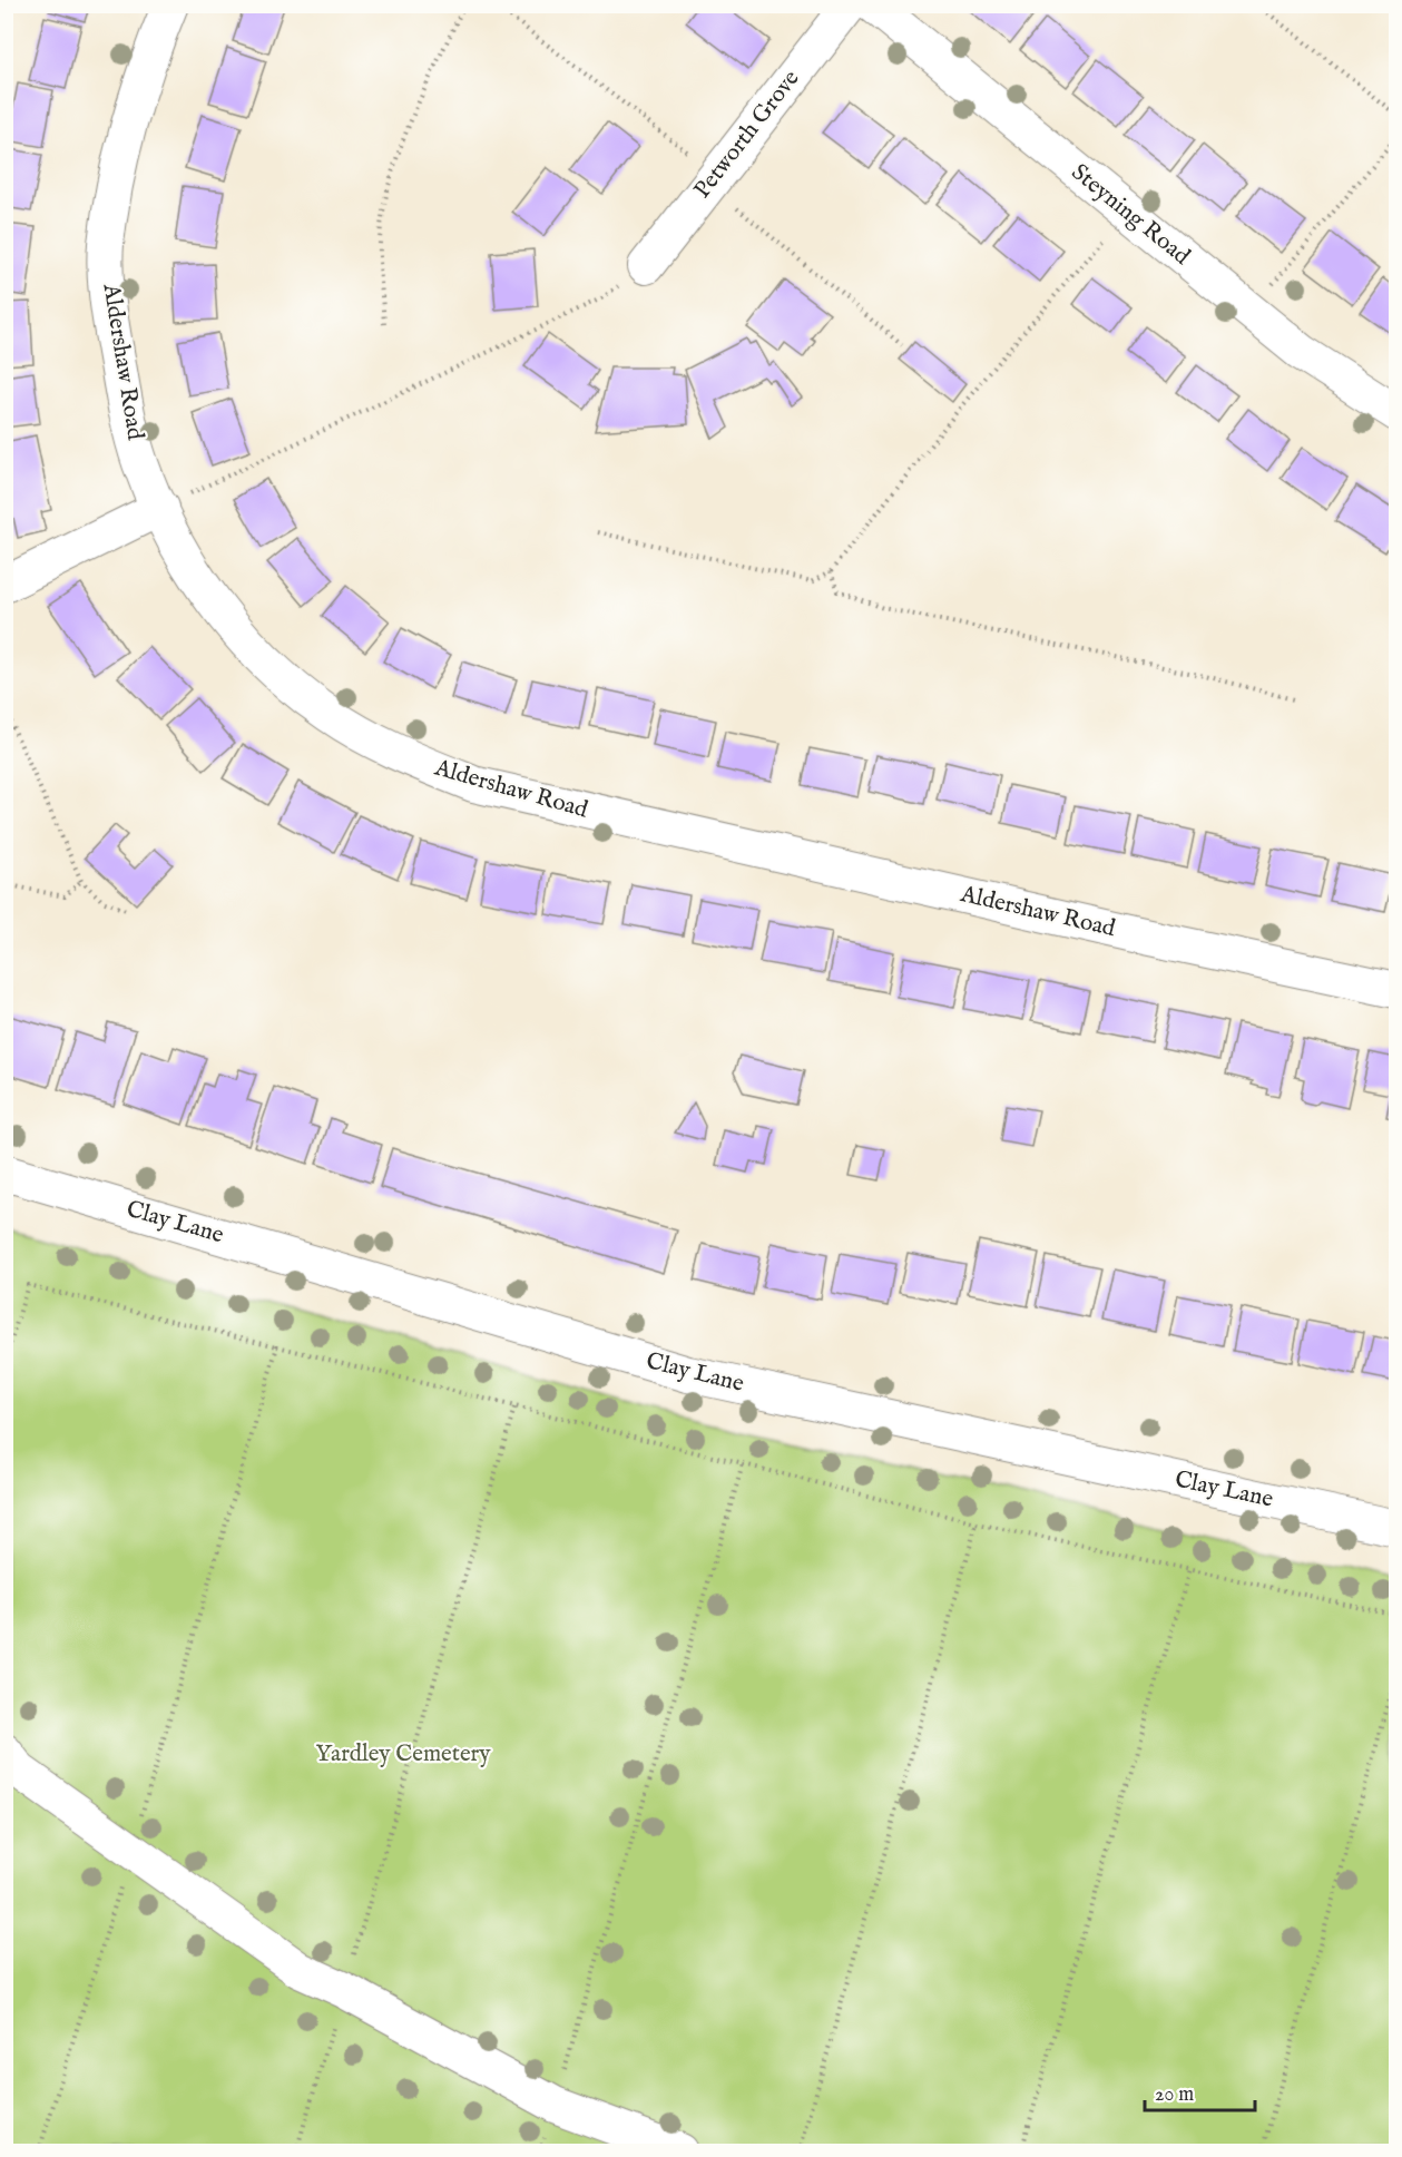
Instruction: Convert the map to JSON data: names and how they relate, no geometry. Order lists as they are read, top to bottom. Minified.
{"streets":{"street":["Petworth Grove","Steyning Road","Aldershaw Road","Clay Lane"]},"parks":["Yardley Cemetery"],"scale_bar":"20 m"}
